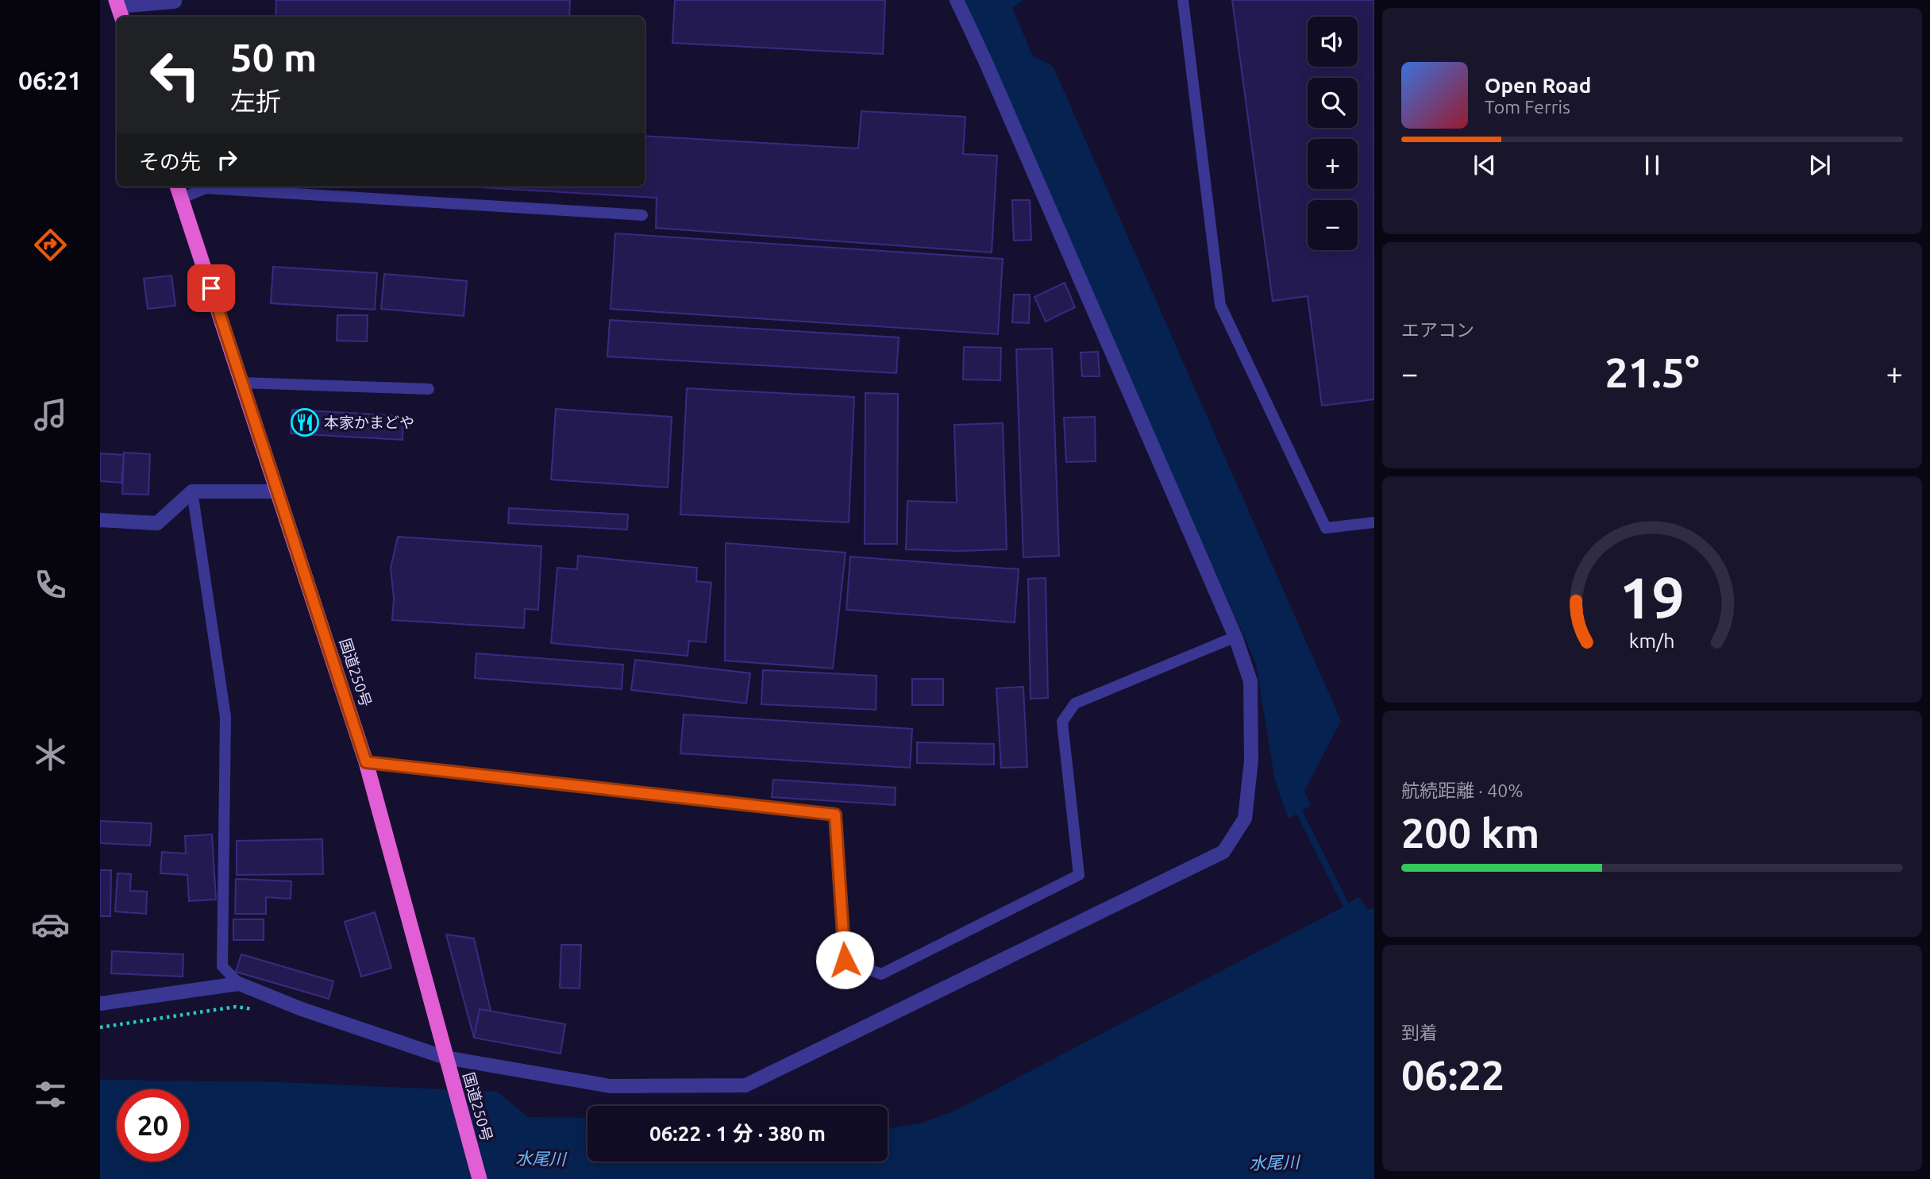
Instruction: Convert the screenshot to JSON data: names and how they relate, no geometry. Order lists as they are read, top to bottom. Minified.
{"streets":{"highway":["国道250号"]},"water":["水尾川"],"places":{"restaurant":["本家かまどや"]},"page":{"tabs":"06:21","map_buttons":["+","−"],"turn":["50 m","左折"],"song":["Open Road","Tom Ferris"],"then":"その先","tile":["エアコン",["航続距離 · 40%","200 km"],["到着","06:22"]],"heat":["−","21.5°","+"],"limit":"20","trip":"06:22 · 1 分 · 380 m","gauge":["19","km/h"]}}
